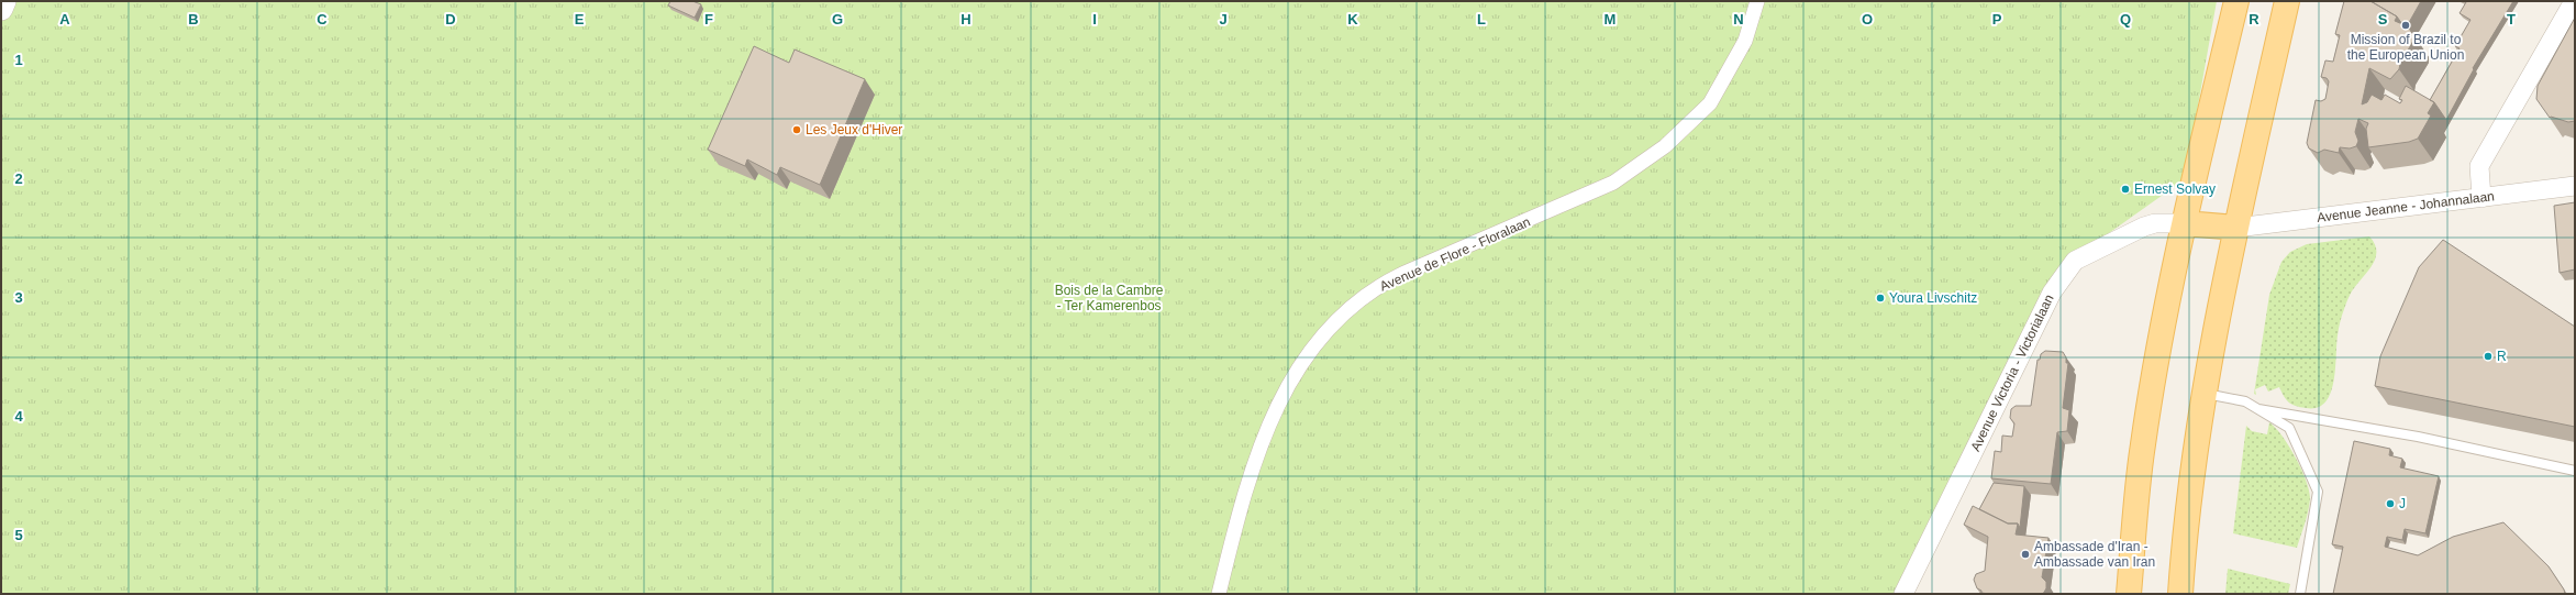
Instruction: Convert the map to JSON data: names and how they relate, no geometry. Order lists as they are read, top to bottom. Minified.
{"streets":{"street":["Avenue Jeanne - Johannalaan","Avenue de Flore - Floralaan","Avenue Victoria - Victorialaan"]},"parks":["Bois de la Cambre - Ter Kamerenbos"],"places":["Mission of Brazil to the European Union","Les Jeux d'Hiver","Ernest Solvay","Youra Livschitz","R","J","Ambassade d'Iran - Ambassade van Iran"],"grid":{"columns":["A","B","C","D","E","F","G","H","I","J","K","L","M","N","O","P","Q","R","S","T"],"rows":["1","2","3","4","5"]}}
